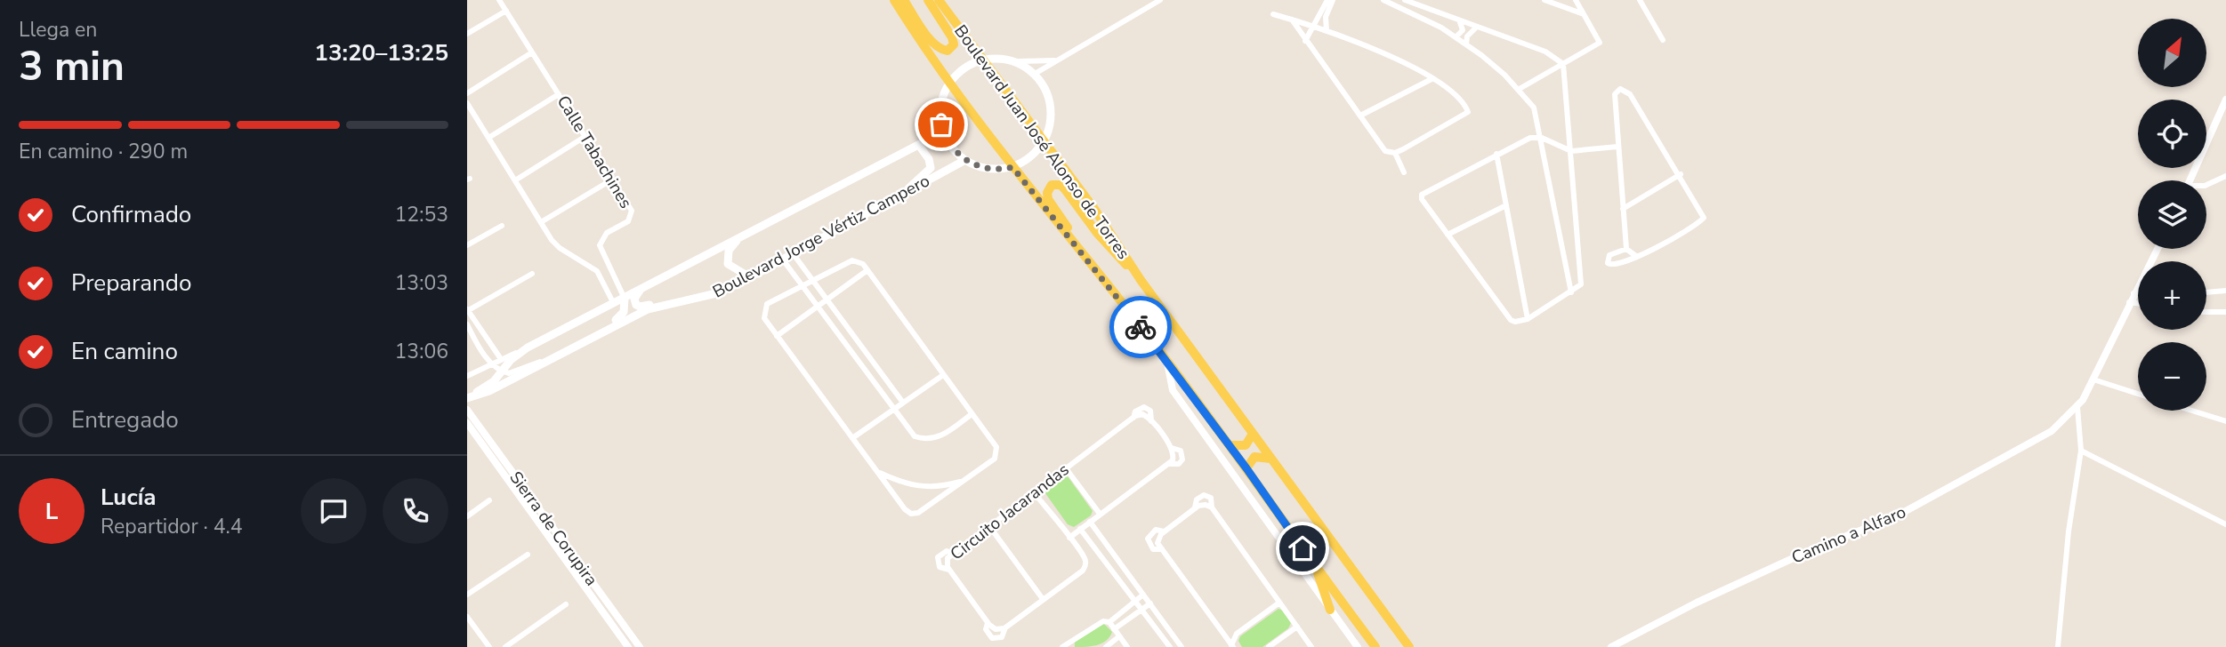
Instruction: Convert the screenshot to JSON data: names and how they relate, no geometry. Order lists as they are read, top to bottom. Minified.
{"streets":{"main road":["Boulevard Juan José Alonso de Torres","Boulevard Jorge Vértiz Campero"],"street":["Calle Tabachines","Circuito Jacarandas","Sierra de Corupira","Camino a Alfaro"]},"crossings":[["Calle Tabachines","Boulevard Jorge Vértiz Campero"]],"north":"top right","page":{"heading":["3 min","Llega en","13:20–13:25"],"panel":["Lucía","Repartidor · 4.4"],"map_buttons":["+","−"],"bar":"En camino · 290 m","list":[["Confirmado","12:53"],["Preparando","13:03"],["En camino","13:06"],"Entregado"],"round":"L"}}
